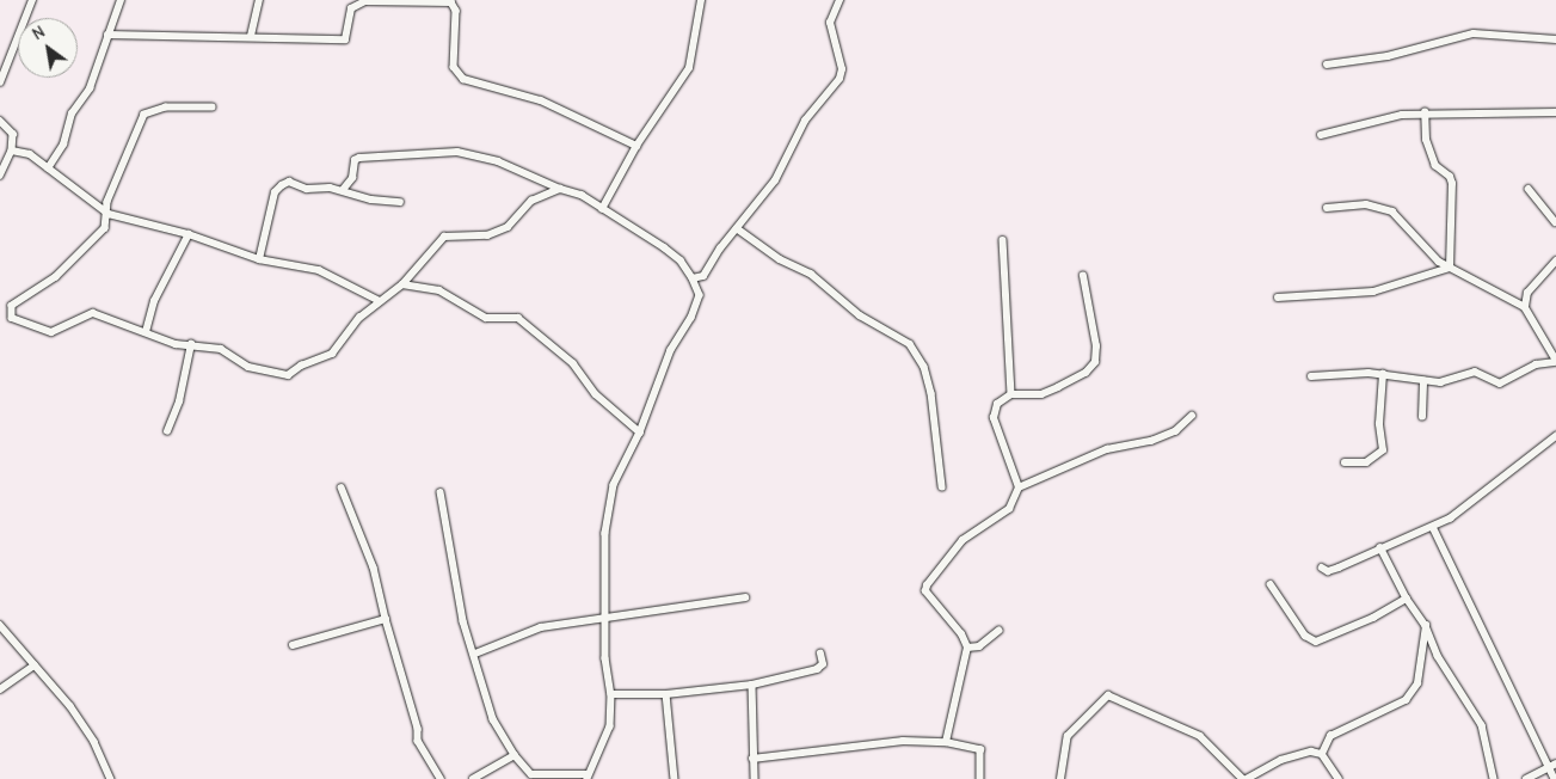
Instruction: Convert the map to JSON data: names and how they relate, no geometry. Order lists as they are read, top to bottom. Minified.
{"north":"top left"}
